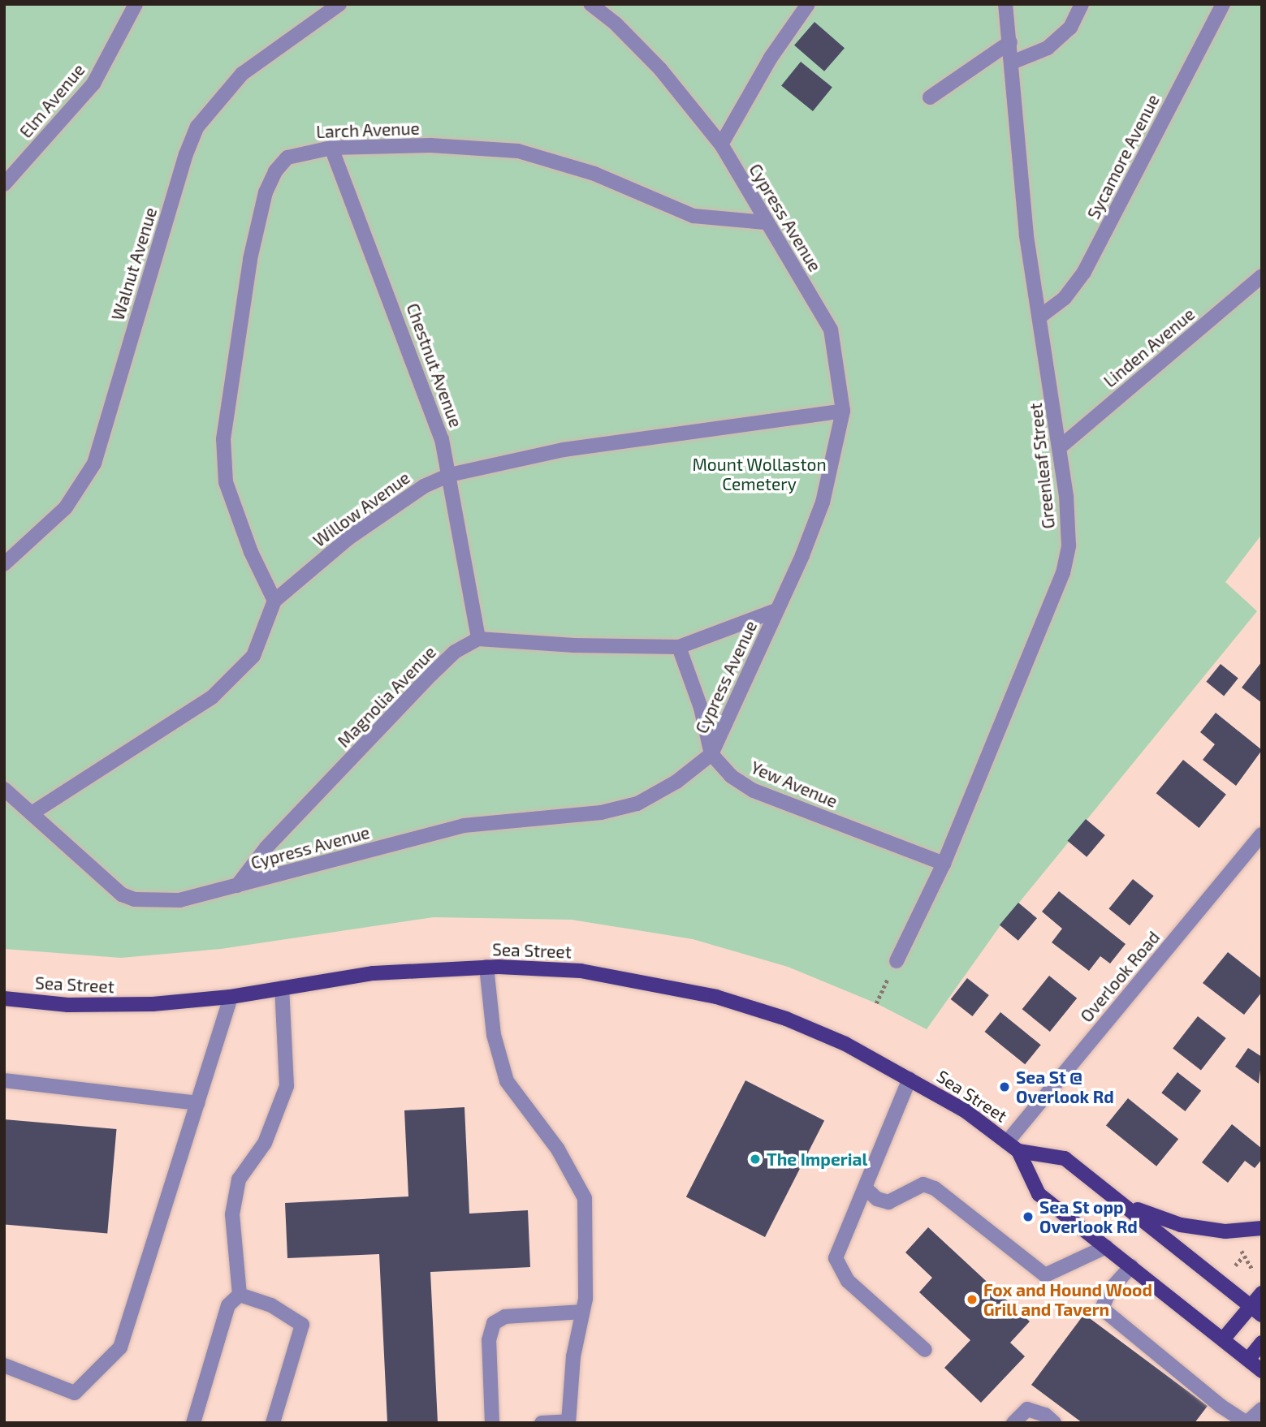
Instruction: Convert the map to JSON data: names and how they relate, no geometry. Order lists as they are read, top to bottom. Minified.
{"streets":{"main road":["Sea Street"],"street":["Elm Avenue","Larch Avenue","Sycamore Avenue","Cypress Avenue","Walnut Avenue","Linden Avenue","Chestnut Avenue","Greenleaf Street","Willow Avenue","Magnolia Avenue","Yew Avenue","Overlook Road"]},"crossings":[["Larch Avenue","Cypress Avenue"],["Larch Avenue","Chestnut Avenue"],["Larch Avenue","Willow Avenue"],["Sycamore Avenue","Greenleaf Street"],["Cypress Avenue","Willow Avenue"],["Cypress Avenue","Magnolia Avenue"],["Cypress Avenue","Yew Avenue"],["Linden Avenue","Greenleaf Street"],["Chestnut Avenue","Willow Avenue"],["Chestnut Avenue","Magnolia Avenue"],["Greenleaf Street","Yew Avenue"],["Sea Street","Overlook Road"]],"parks":["Mount Wollaston Cemetery"],"places":["Sea St @ Overlook Rd","The Imperial","Sea St opp Overlook Rd","Fox and Hound Wood Grill and Tavern"]}
